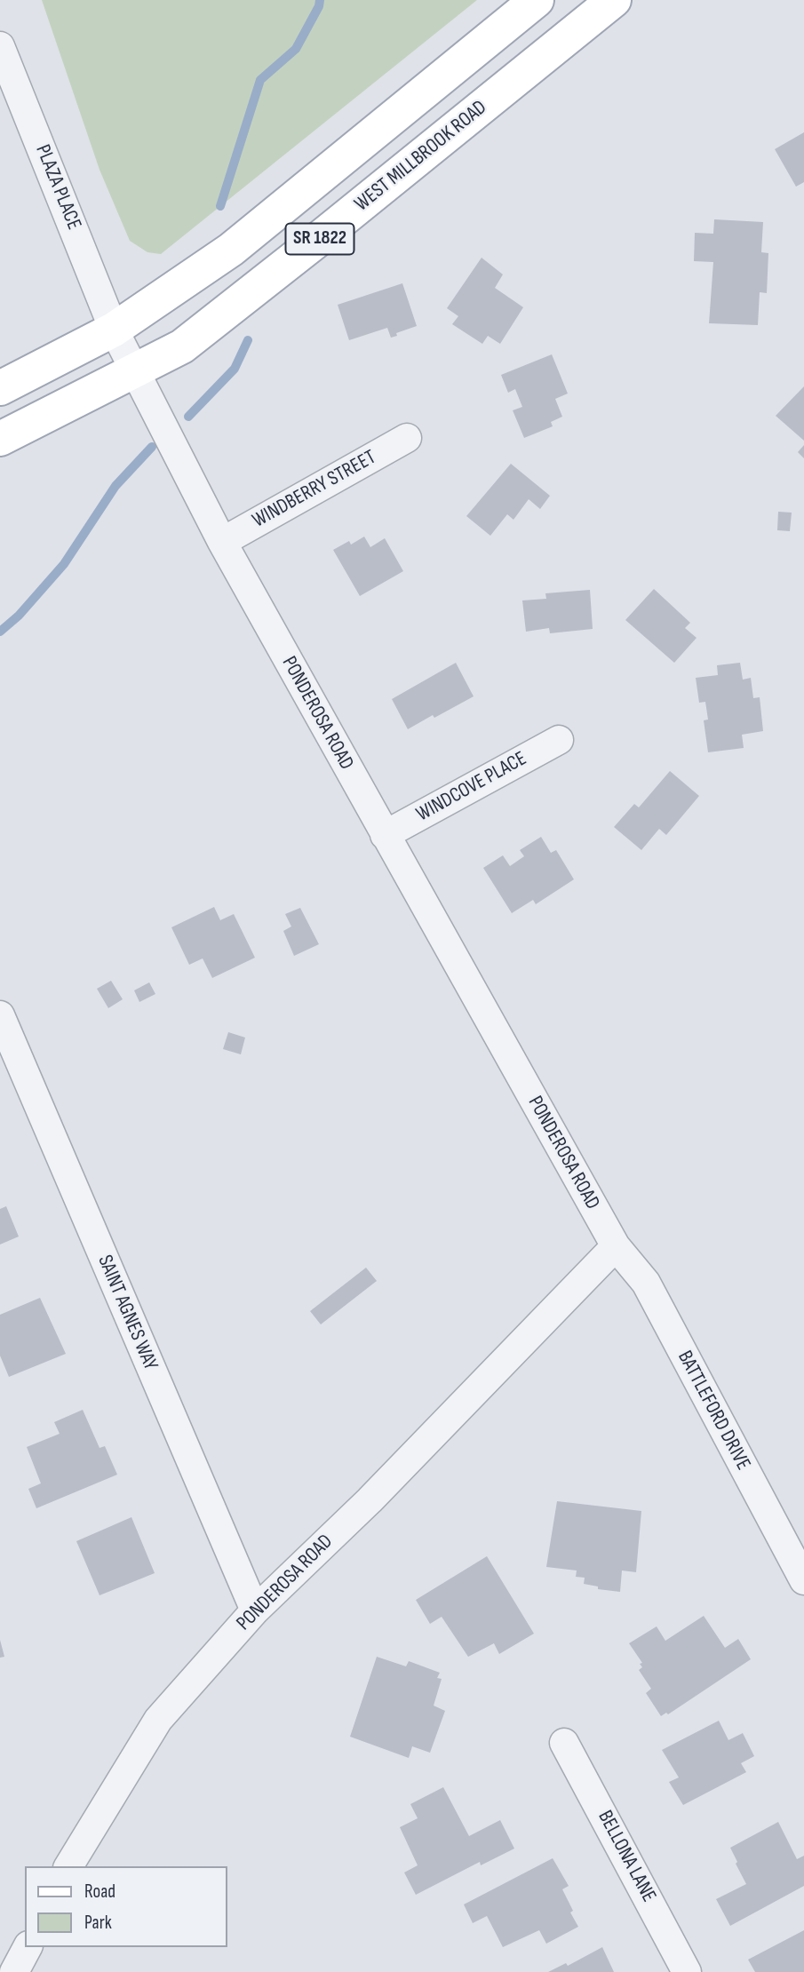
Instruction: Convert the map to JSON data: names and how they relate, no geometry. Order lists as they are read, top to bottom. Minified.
{"streets":{"main road":["WEST MILLBROOK ROAD","SR 1822"],"street":["PLAZA PLACE","WINDBERRY STREET","PONDEROSA ROAD","WINDCOVE PLACE","SAINT AGNES WAY","BATTLEFORD DRIVE","BELLONA LANE"]},"crossings":[["WEST MILLBROOK ROAD","PONDEROSA ROAD"],["PLAZA PLACE","SR 1822"],["PLAZA PLACE","PONDEROSA ROAD"],["SR 1822","PONDEROSA ROAD"],["WINDBERRY STREET","PONDEROSA ROAD"],["PONDEROSA ROAD","WINDCOVE PLACE"],["PONDEROSA ROAD","SAINT AGNES WAY"],["PONDEROSA ROAD","BATTLEFORD DRIVE"]],"legend":["Road","Park"]}
